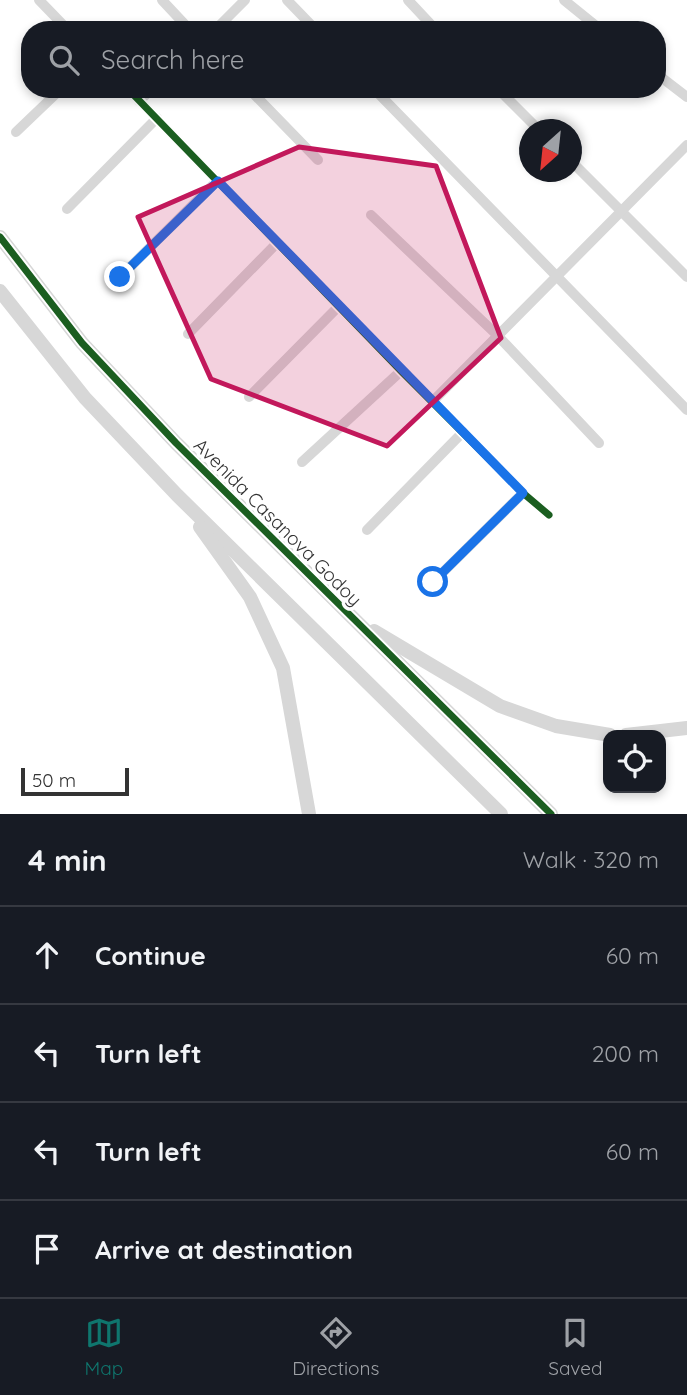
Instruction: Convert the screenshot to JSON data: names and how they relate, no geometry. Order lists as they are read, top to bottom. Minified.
{"streets":{"street":["Avenida Casanova Godoy"]},"scale_bar":"50 m","north":"bottom left","page":{"search":"Search here","scale":"50 m","heading":["4 min","Walk · 320 m"],"list":[["Continue","60 m"],["Turn left","200 m"],["Turn left","60 m"],"Arrive at destination"],"nav":["Map","Directions","Saved"]}}
